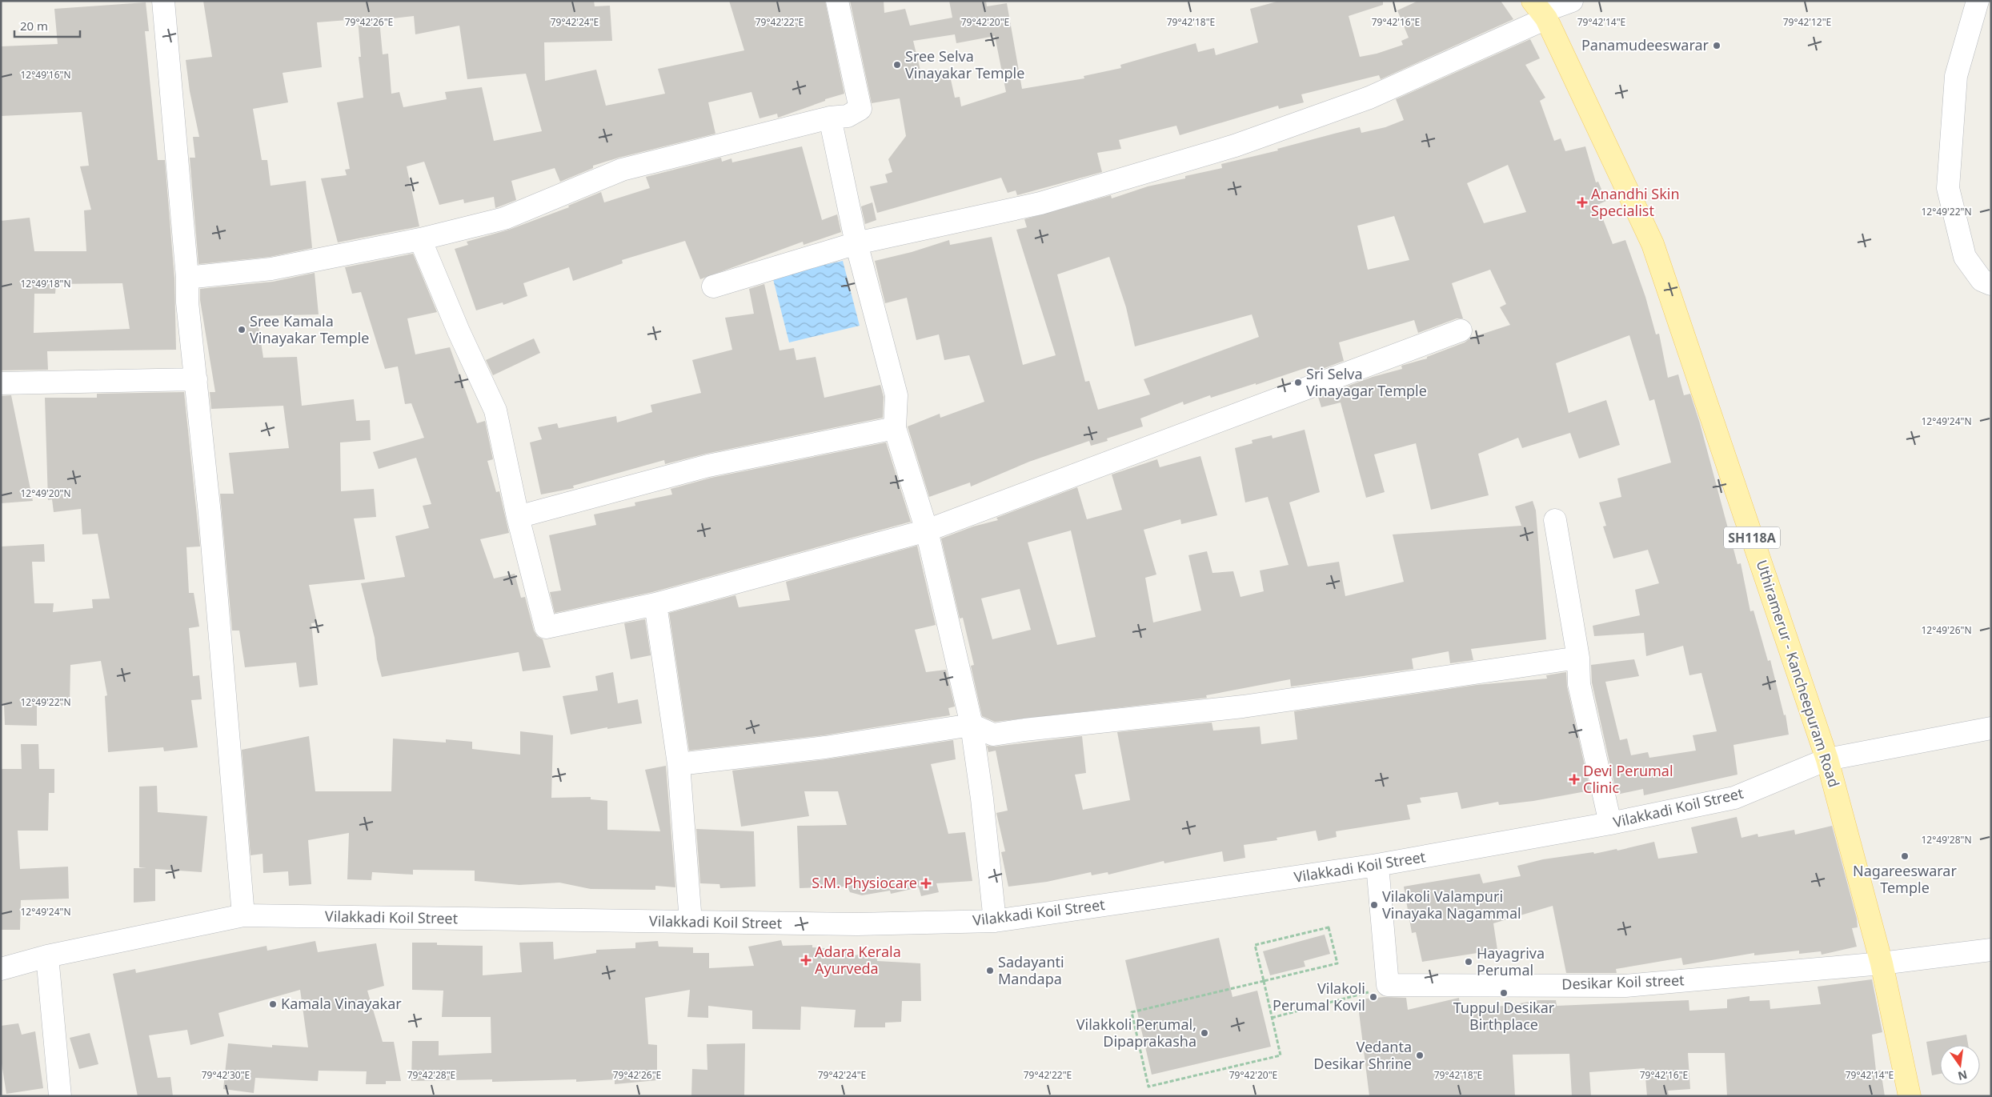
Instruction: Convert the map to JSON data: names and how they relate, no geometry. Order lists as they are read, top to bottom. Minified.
{"streets":{"main road":["SH118A","Uthiramerur - Kancheepuram Road"],"street":["Vilakkadi Koil Street","Desikar Koil street"]},"crossings":[["Uthiramerur - Kancheepuram Road","Vilakkadi Koil Street"],["Uthiramerur - Kancheepuram Road","Desikar Koil street"]],"places":{"other":["Panamudeeswarar","Sree Selva Vinayakar Temple","Sree Kamala Vinayakar Temple","Sri Selva Vinayagar Temple","Nagareeswarar Temple","Vilakoli Valampuri Vinayaka Nagammal","Hayagriva Perumal","Sadayanti Mandapa","Tuppul Desikar Birthplace","Vilakoli Perumal Kovil","Kamala Vinayakar","Vilakkoli Perumal, Dipaprakasha","Vedanta Desikar Shrine"],"health":["Anandhi Skin Specialist","Devi Perumal Clinic","S.M. Physiocare","Adara Kerala Ayurveda"]},"scale_bar":"20 m","north":"bottom","coordinates":["79°42'26\"E","79°42'24\"E","79°42'22\"E","79°42'20\"E","79°42'18\"E","79°42'16\"E","79°42'14\"E","79°42'12\"E","12°49'16\"N","12°49'22\"N","12°49'18\"N","12°49'24\"N","12°49'20\"N","12°49'26\"N","12°49'28\"N","79°42'30\"E","79°42'28\"E"]}
